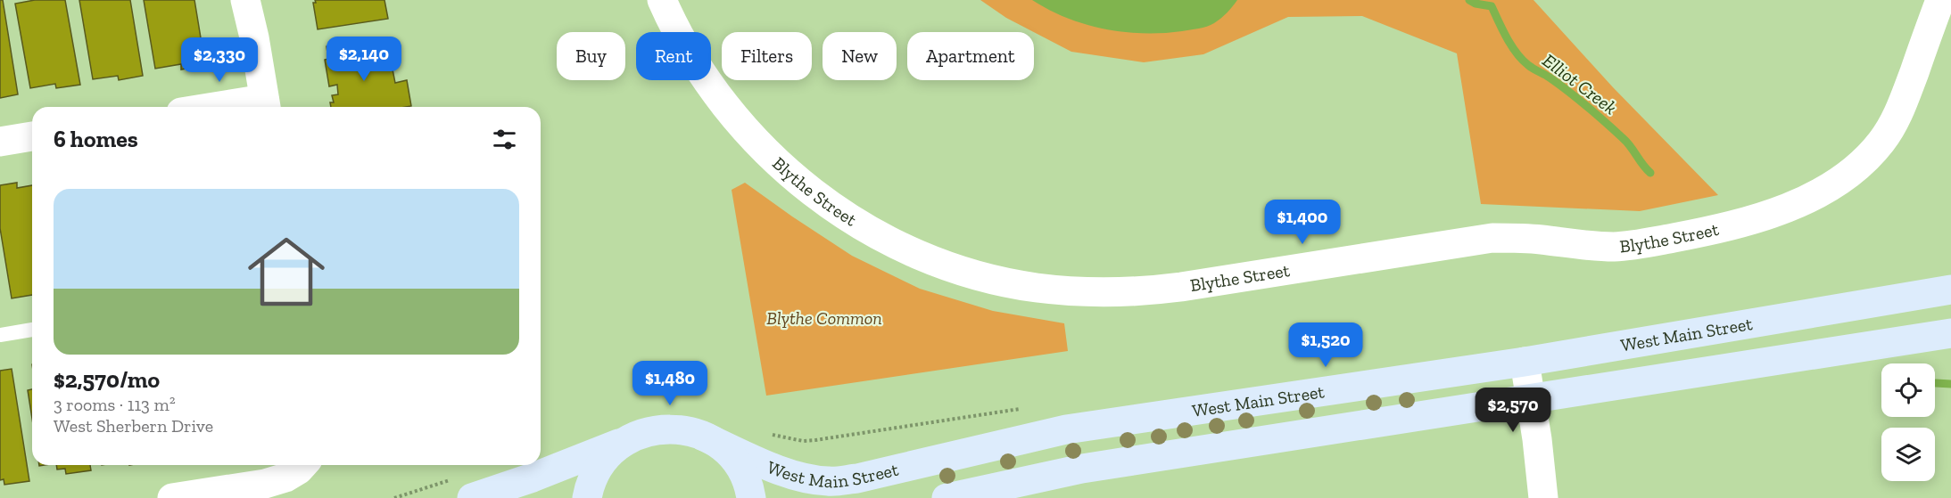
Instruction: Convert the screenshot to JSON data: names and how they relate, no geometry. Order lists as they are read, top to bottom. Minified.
{"streets":{"street":["Blythe Street","West Main Street"]},"water":["Elliot Creek"],"parks":["Blythe Common"],"page":{"chip":["Buy","Rent","Filters","New","Apartment"],"price":["$2,140","$2,330","$1,400","$1,520","$1,480","$2,570"],"heading":"6 homes","list":[{"name":"$2,570/mo","note":"3 rooms · 113 m² · West Sherbern Drive"}]}}
